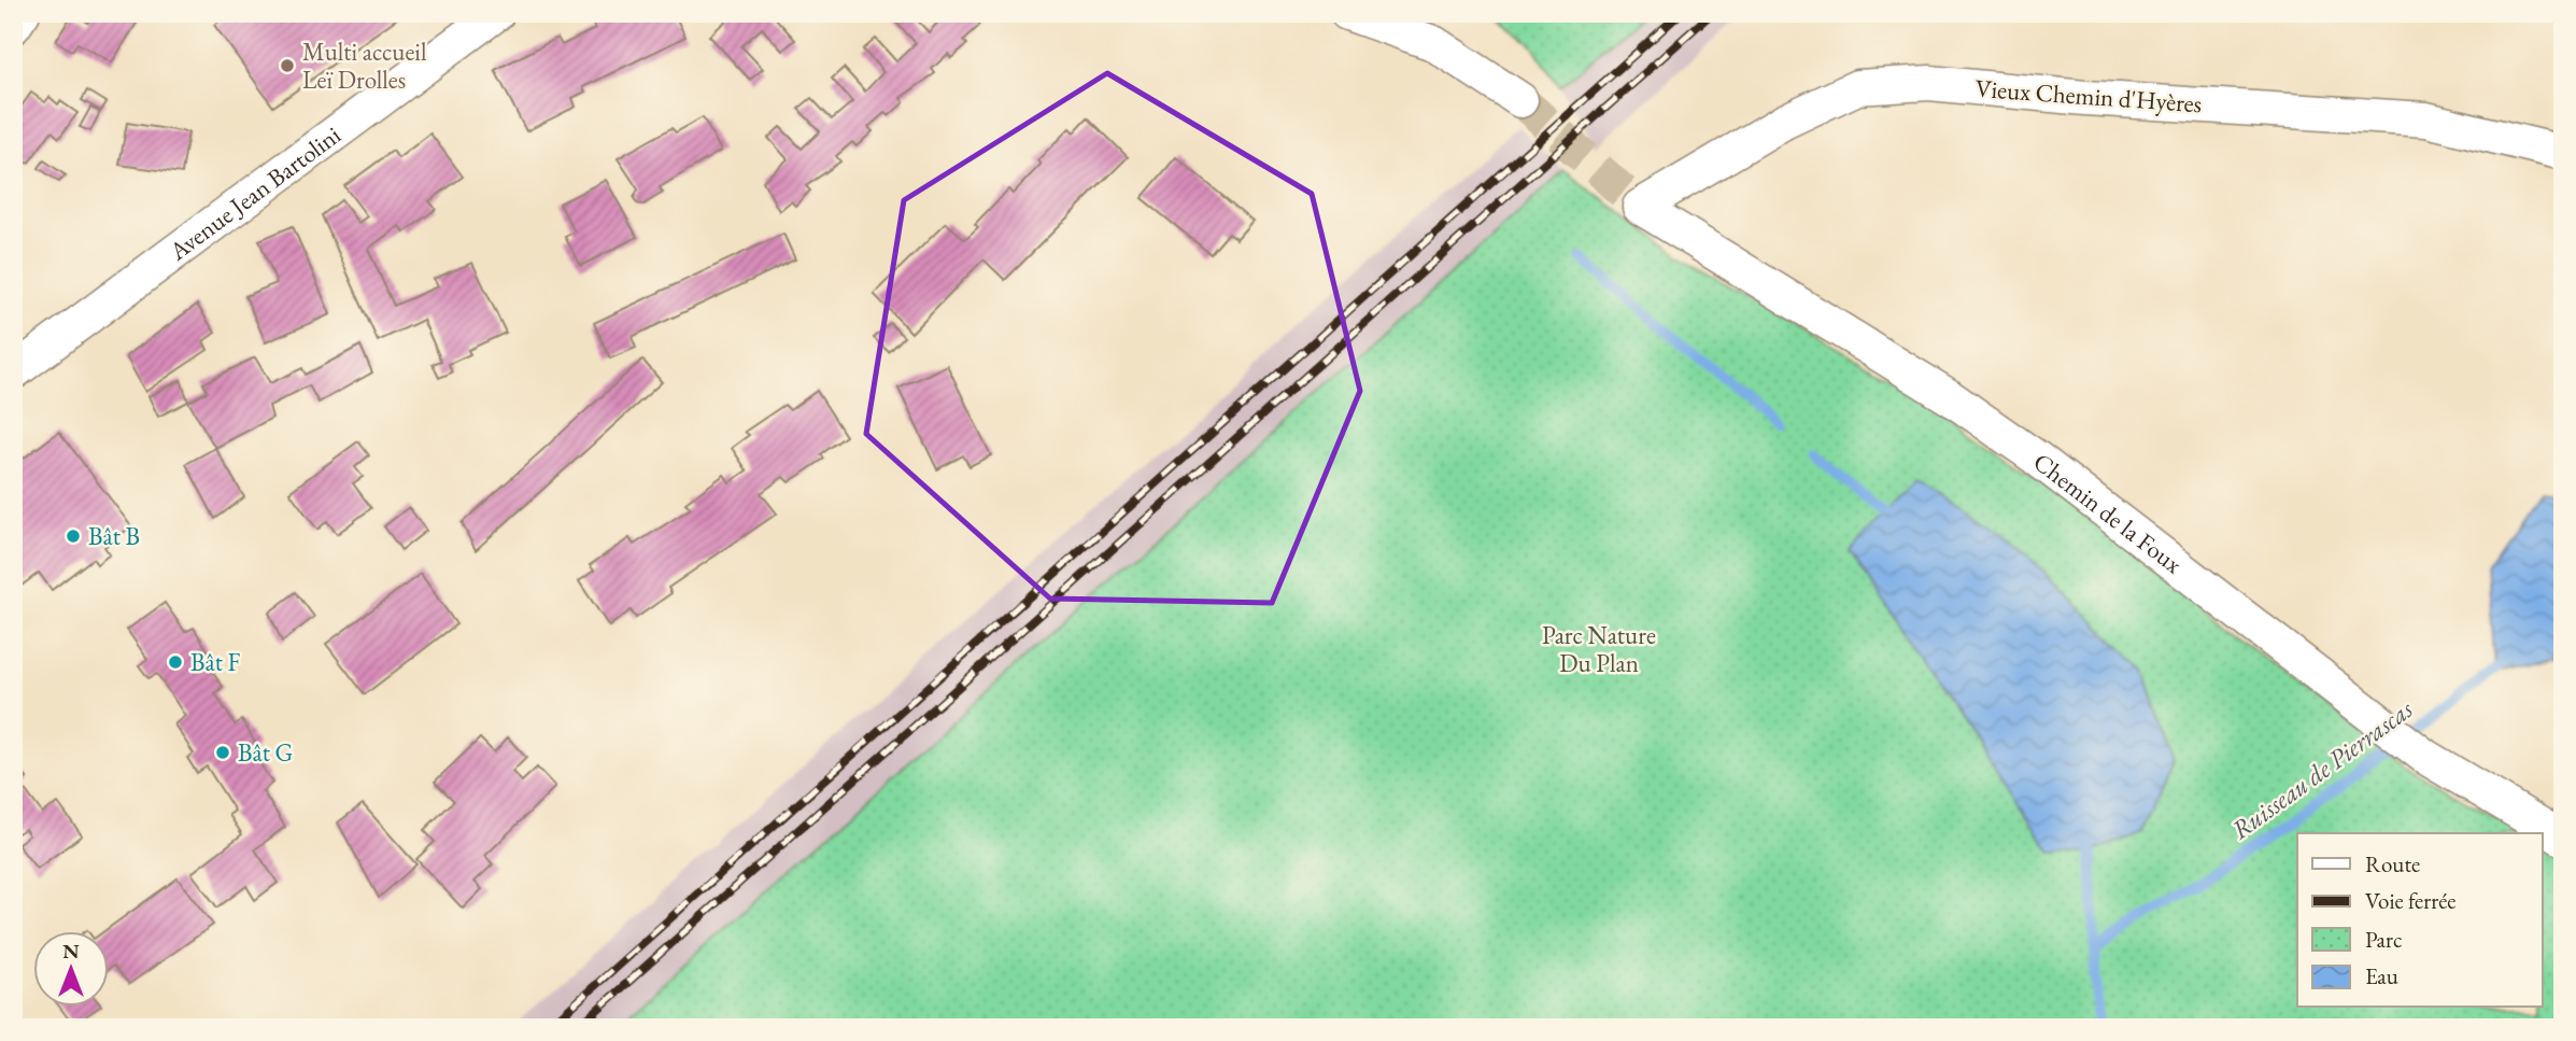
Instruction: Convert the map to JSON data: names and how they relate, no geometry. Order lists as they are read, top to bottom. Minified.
{"streets":{"street":["Vieux Chemin d'Hyères","Avenue Jean Bartolini","Chemin de la Foux"]},"crossings":[["Vieux Chemin d'Hyères","Chemin de la Foux"]],"water":["Ruisseau de Pierrascas"],"parks":["Parc Nature Du Plan"],"places":["Multi accueil Leï Drolles","Bât B","Bât F","Bât G"],"legend":["Route","Voie ferrée","Parc","Eau"],"north":"top"}
